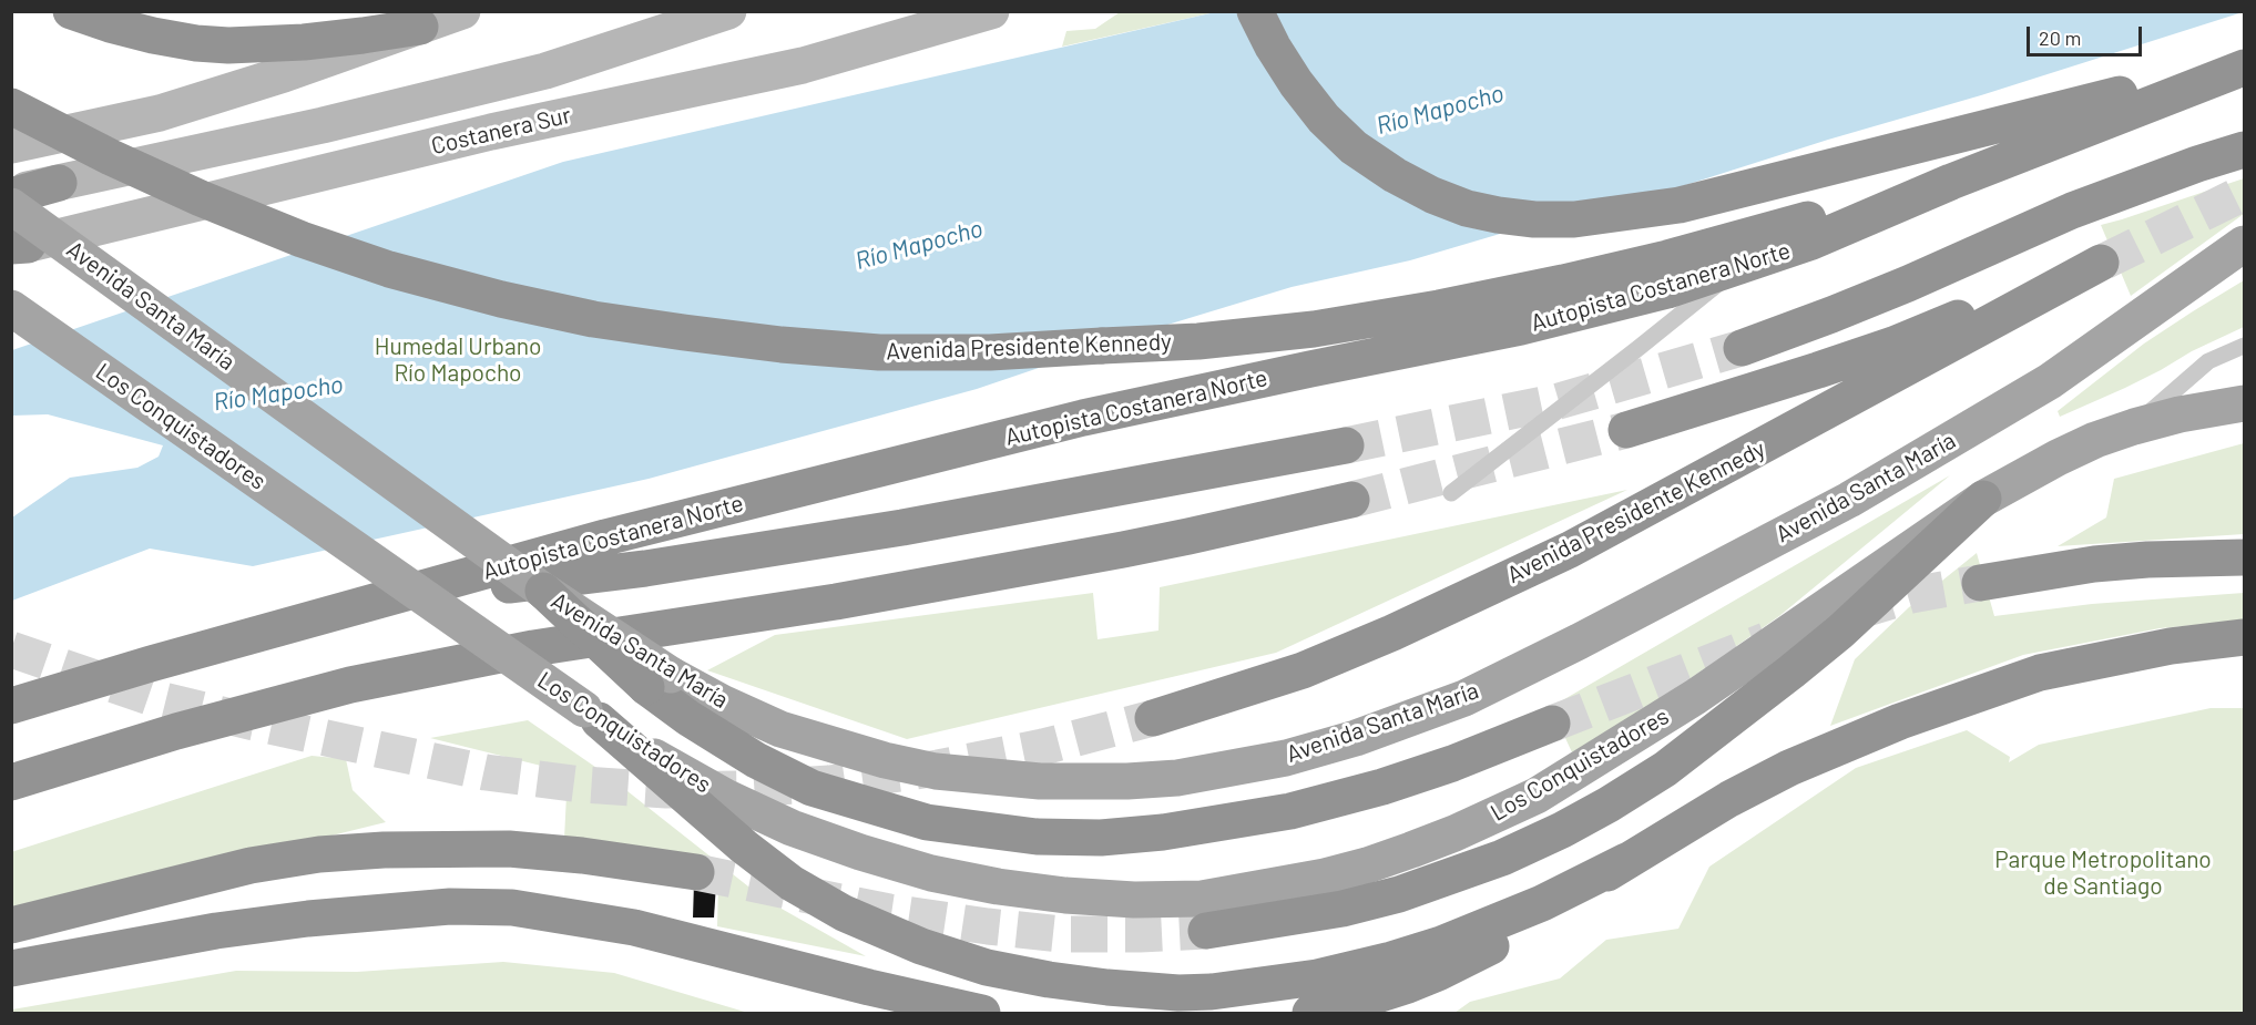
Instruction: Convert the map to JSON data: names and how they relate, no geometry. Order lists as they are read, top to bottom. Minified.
{"streets":{"highway":["Autopista Costanera Norte","Avenida Presidente Kennedy"],"main road":["Costanera Sur","Avenida Santa María","Los Conquistadores"]},"crossings":[["Autopista Costanera Norte","Avenida Presidente Kennedy"]],"water":["Río Mapocho"],"parks":["Humedal Urbano Río Mapocho","Parque Metropolitano de Santiago"],"scale_bar":"20 m"}
